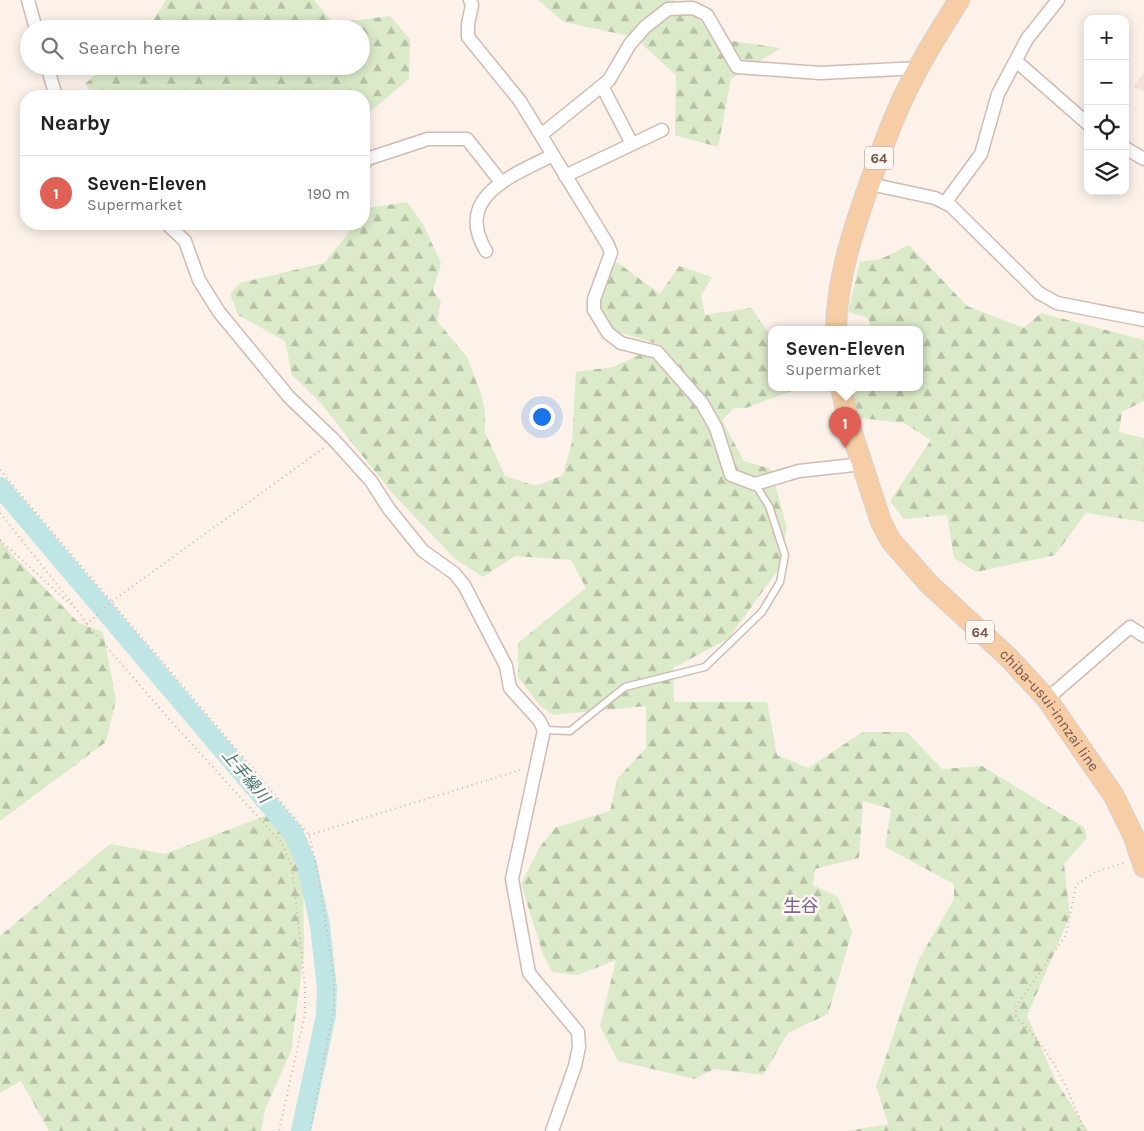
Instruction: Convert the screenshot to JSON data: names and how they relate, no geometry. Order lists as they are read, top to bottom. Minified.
{"streets":{"main road":["64","chiba-usui-innzai line"]},"districts":["生谷"],"water":["上手繰川"],"page":{"map_buttons":["+","−"],"search":"Search here","heading":"Nearby","list":[{"mark":"1","name":"Seven-Eleven","note":"Supermarket","value":"190 m"}],"popup":["Seven-Eleven","Supermarket"],"pins":"1"}}
